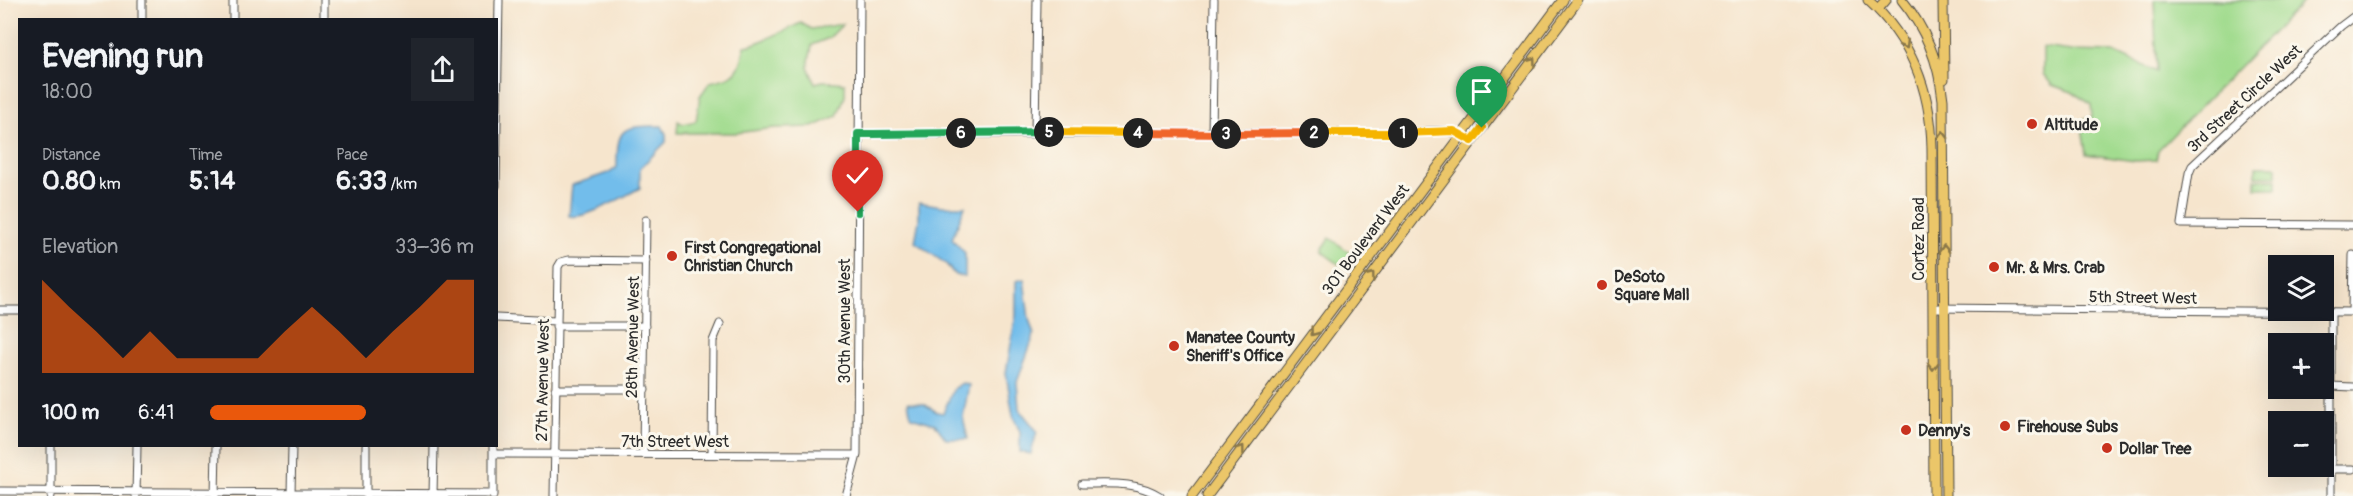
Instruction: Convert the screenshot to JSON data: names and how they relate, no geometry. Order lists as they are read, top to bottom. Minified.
{"streets":{"main road":["301 Boulevard West","Cortez Road"],"street":["3rd Street Circle West","5th Street West","30th Avenue West","28th Avenue West","27th Avenue West","7th Street West"]},"crossings":[["Cortez Road","5th Street West"],["30th Avenue West","7th Street West"],["28th Avenue West","27th Avenue West"],["28th Avenue West","7th Street West"],["27th Avenue West","7th Street West"]],"places":["Altitude","First Congregational Christian Church","Mr. & Mrs. Crab","DeSoto Square Mall","Manatee County Sheriff's Office","Firehouse Subs","Denny's","Dollar Tree"],"page":{"heading":["Evening run","18:00"],"pins":["5","1","2","4","6","3"],"stats":[["Distance","0.80 km"],["Time","5:14"],["Pace","6:33 /km"]],"chart":["Elevation","33–36 m"],"map_buttons":["+","−"],"list":[{"name":"100 m","note":"6:41"}]}}
